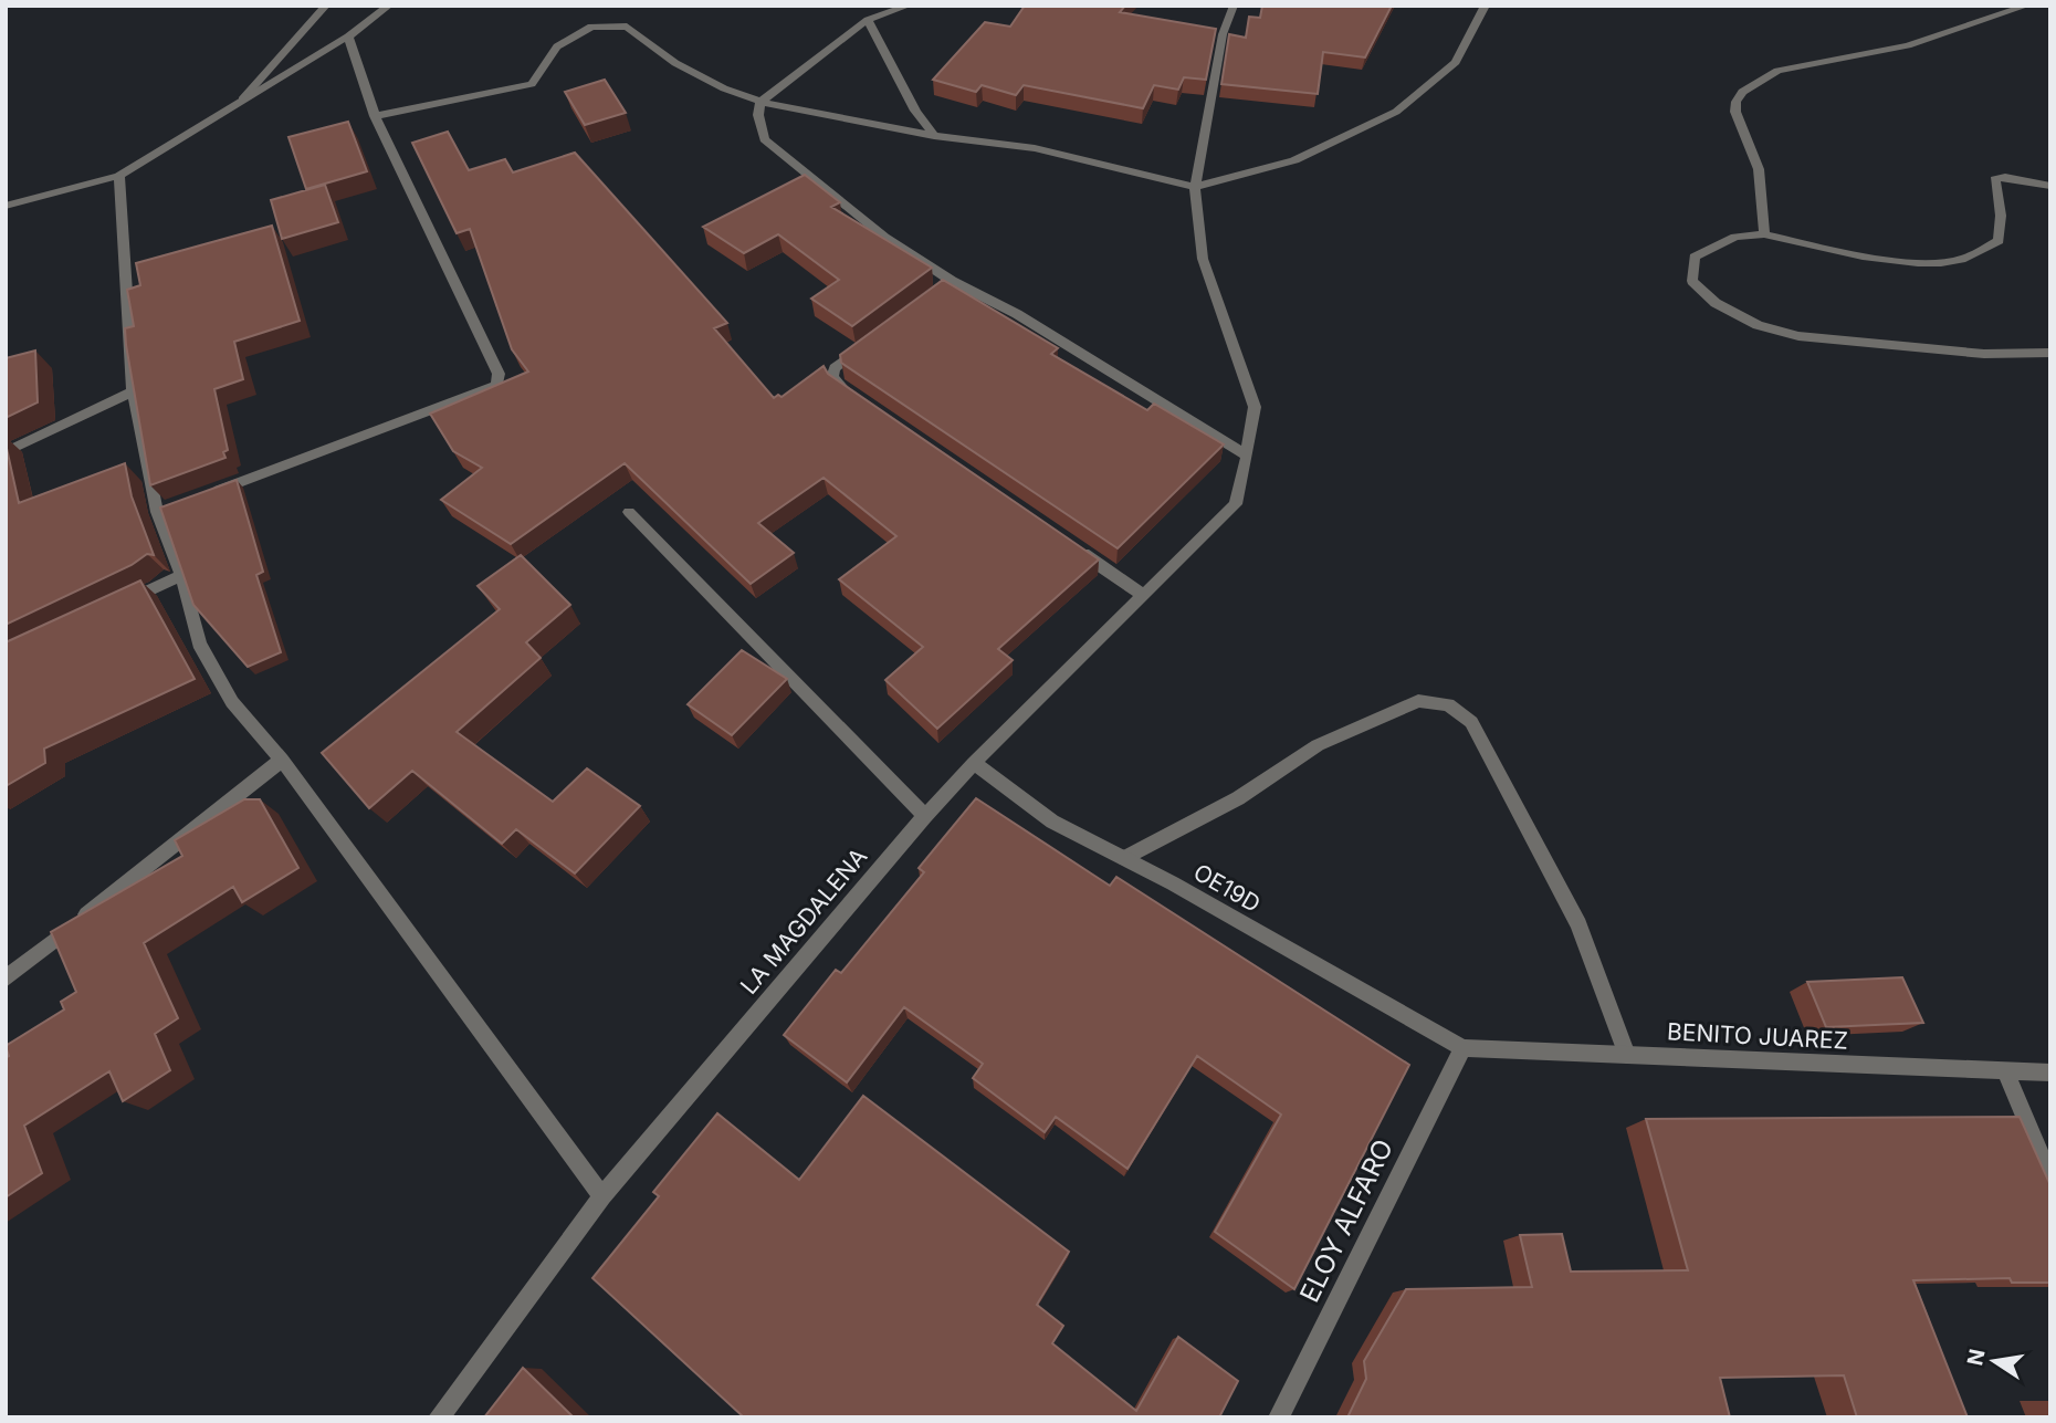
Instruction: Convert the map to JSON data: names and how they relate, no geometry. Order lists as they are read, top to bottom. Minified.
{"streets":{"street":["OE19D","LA MAGDALENA","BENITO JUAREZ","ELOY ALFARO"]},"crossings":[["OE19D","LA MAGDALENA"],["OE19D","BENITO JUAREZ"],["OE19D","ELOY ALFARO"],["BENITO JUAREZ","ELOY ALFARO"]],"north":"left"}
